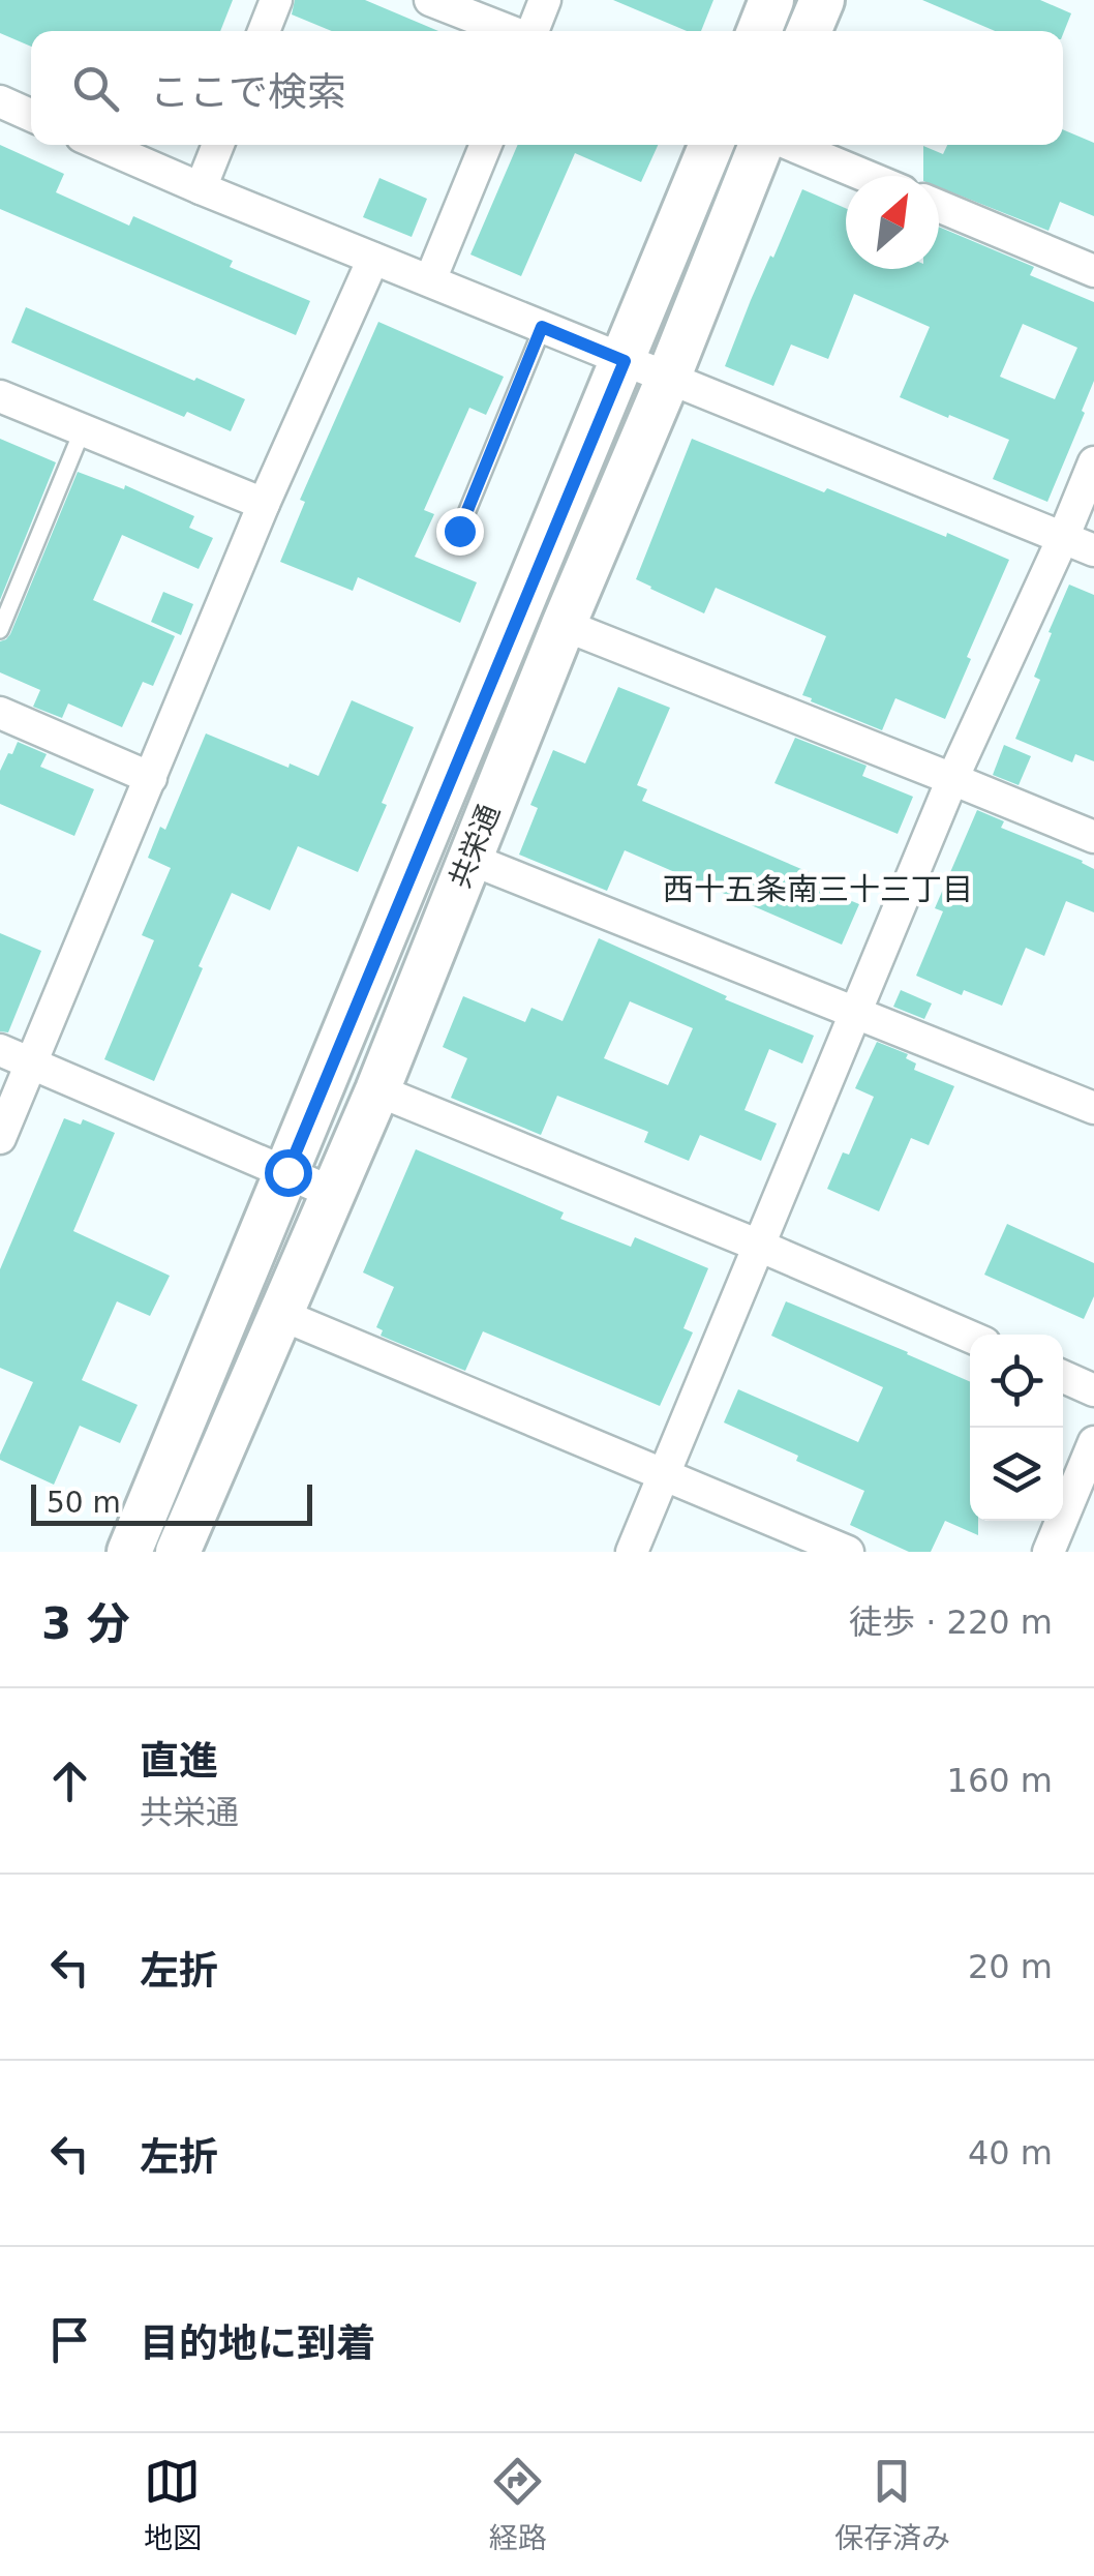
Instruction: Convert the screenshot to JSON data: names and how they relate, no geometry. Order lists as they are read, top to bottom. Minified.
{"streets":{"street":["共栄通"]},"districts":["西十五条南三十三丁目"],"scale_bar":"50 m","north":"top right","page":{"search":"ここで検索","scale":"50 m","heading":["3 分","徒歩 · 220 m"],"list":[["直進","共栄通","160 m"],["左折","20 m"],["左折","40 m"],"目的地に到着"],"nav":["地図","経路","保存済み"]}}
